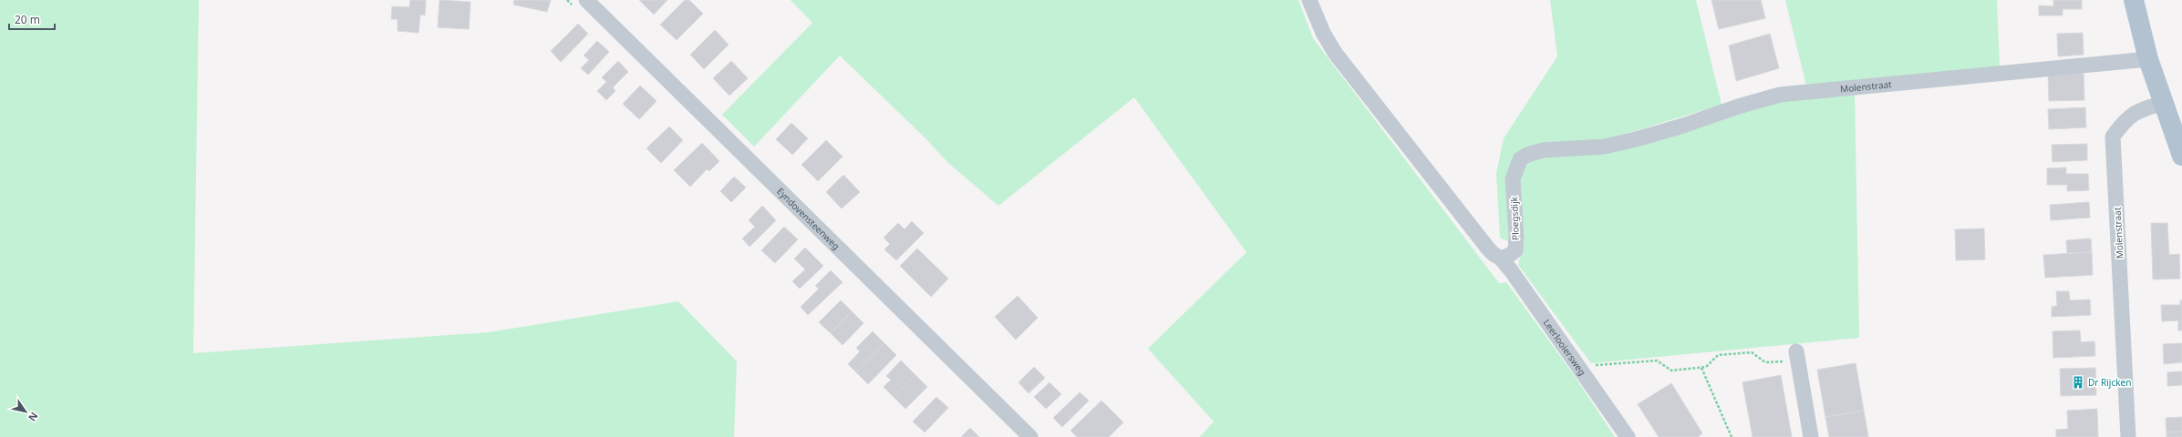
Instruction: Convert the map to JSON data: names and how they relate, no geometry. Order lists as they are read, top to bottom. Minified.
{"streets":{"street":["Molenstraat","Eyndovensteenweg","Ploegsdijk","Leerlooiersweg"]},"crossings":[["Molenstraat","Ploegsdijk"],["Ploegsdijk","Leerlooiersweg"]],"places":{"building":["Dr Rijcken"]},"scale_bar":"20 m","north":"bottom right"}
